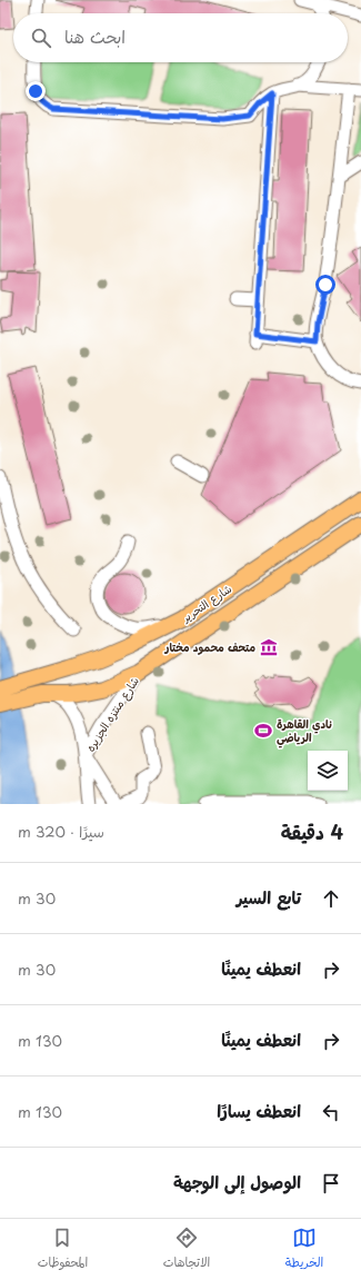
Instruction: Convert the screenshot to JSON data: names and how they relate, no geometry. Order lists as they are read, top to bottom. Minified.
{"streets":{"main road":["شارع التحرير"],"street":["شارع منتزه الجزيره"]},"crossings":[["شارع التحرير","شارع منتزه الجزيره"]],"places":{"museum":["متحف محمود مختار"],"sports":["نادي القاهرة الرياضي"]},"page":{"search":"ابحث هنا","heading":["4 دقيقة","سيرًا · 320 m"],"list":[["تابع السير","30 m"],["انعطف يمينًا","30 m"],["انعطف يمينًا","130 m"],["انعطف يسارًا","130 m"],"الوصول إلى الوجهة"],"nav":["الخريطة","الاتجاهات","المحفوظات"]}}
